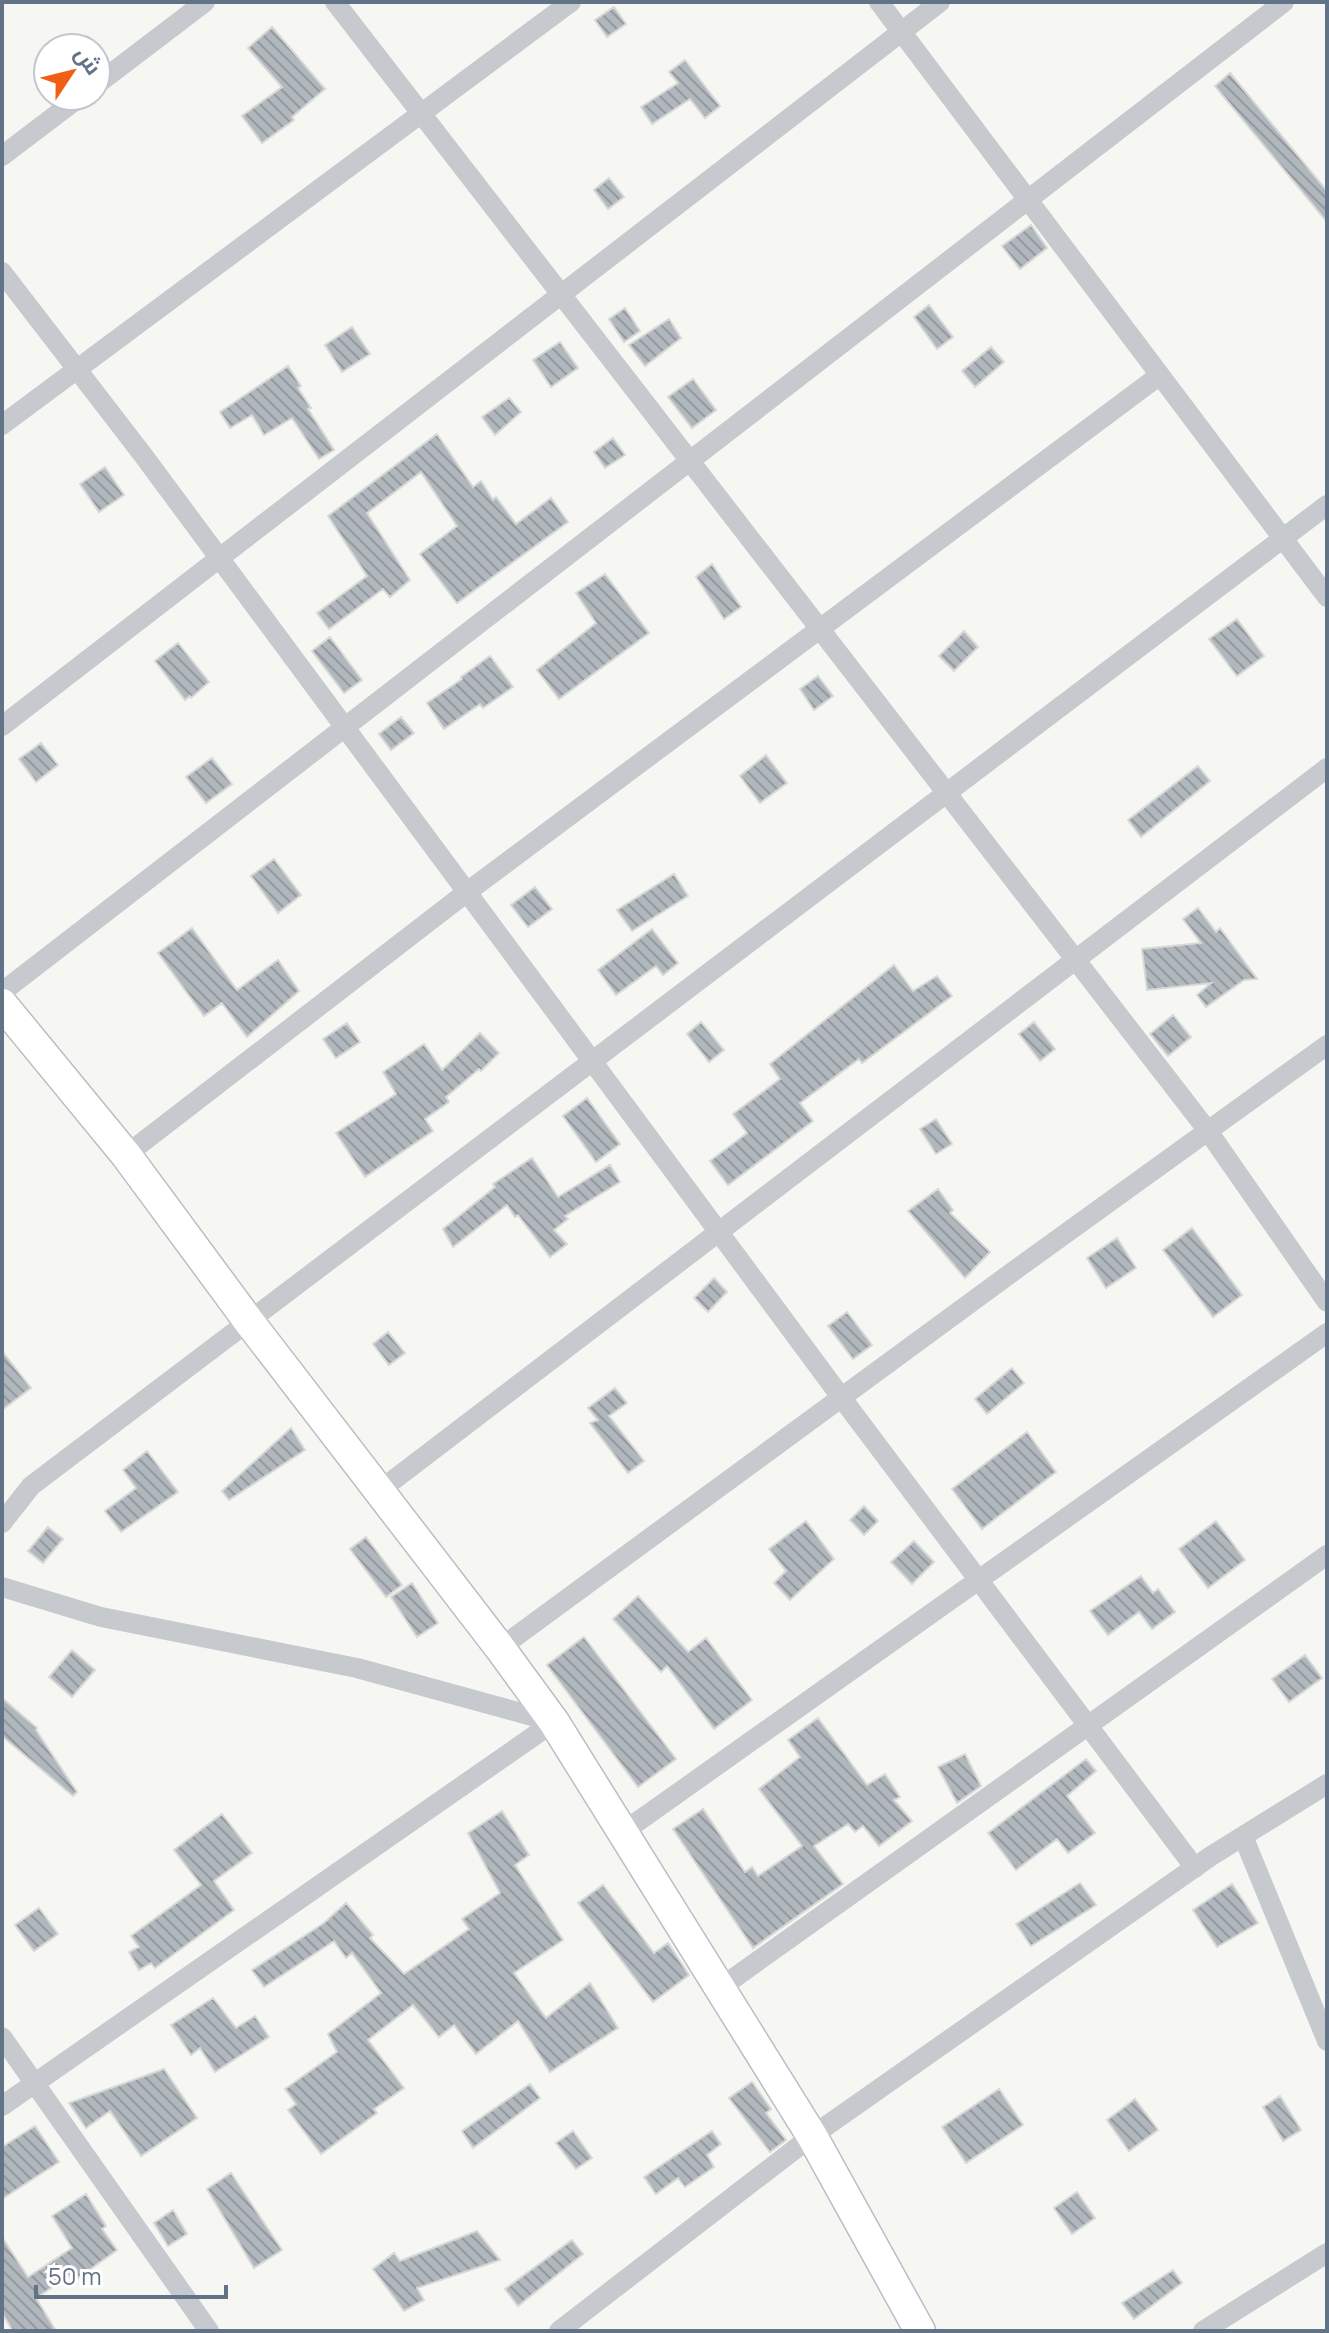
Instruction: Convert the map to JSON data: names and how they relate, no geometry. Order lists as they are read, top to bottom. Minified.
{"scale_bar":"50 m","north":"top right"}
